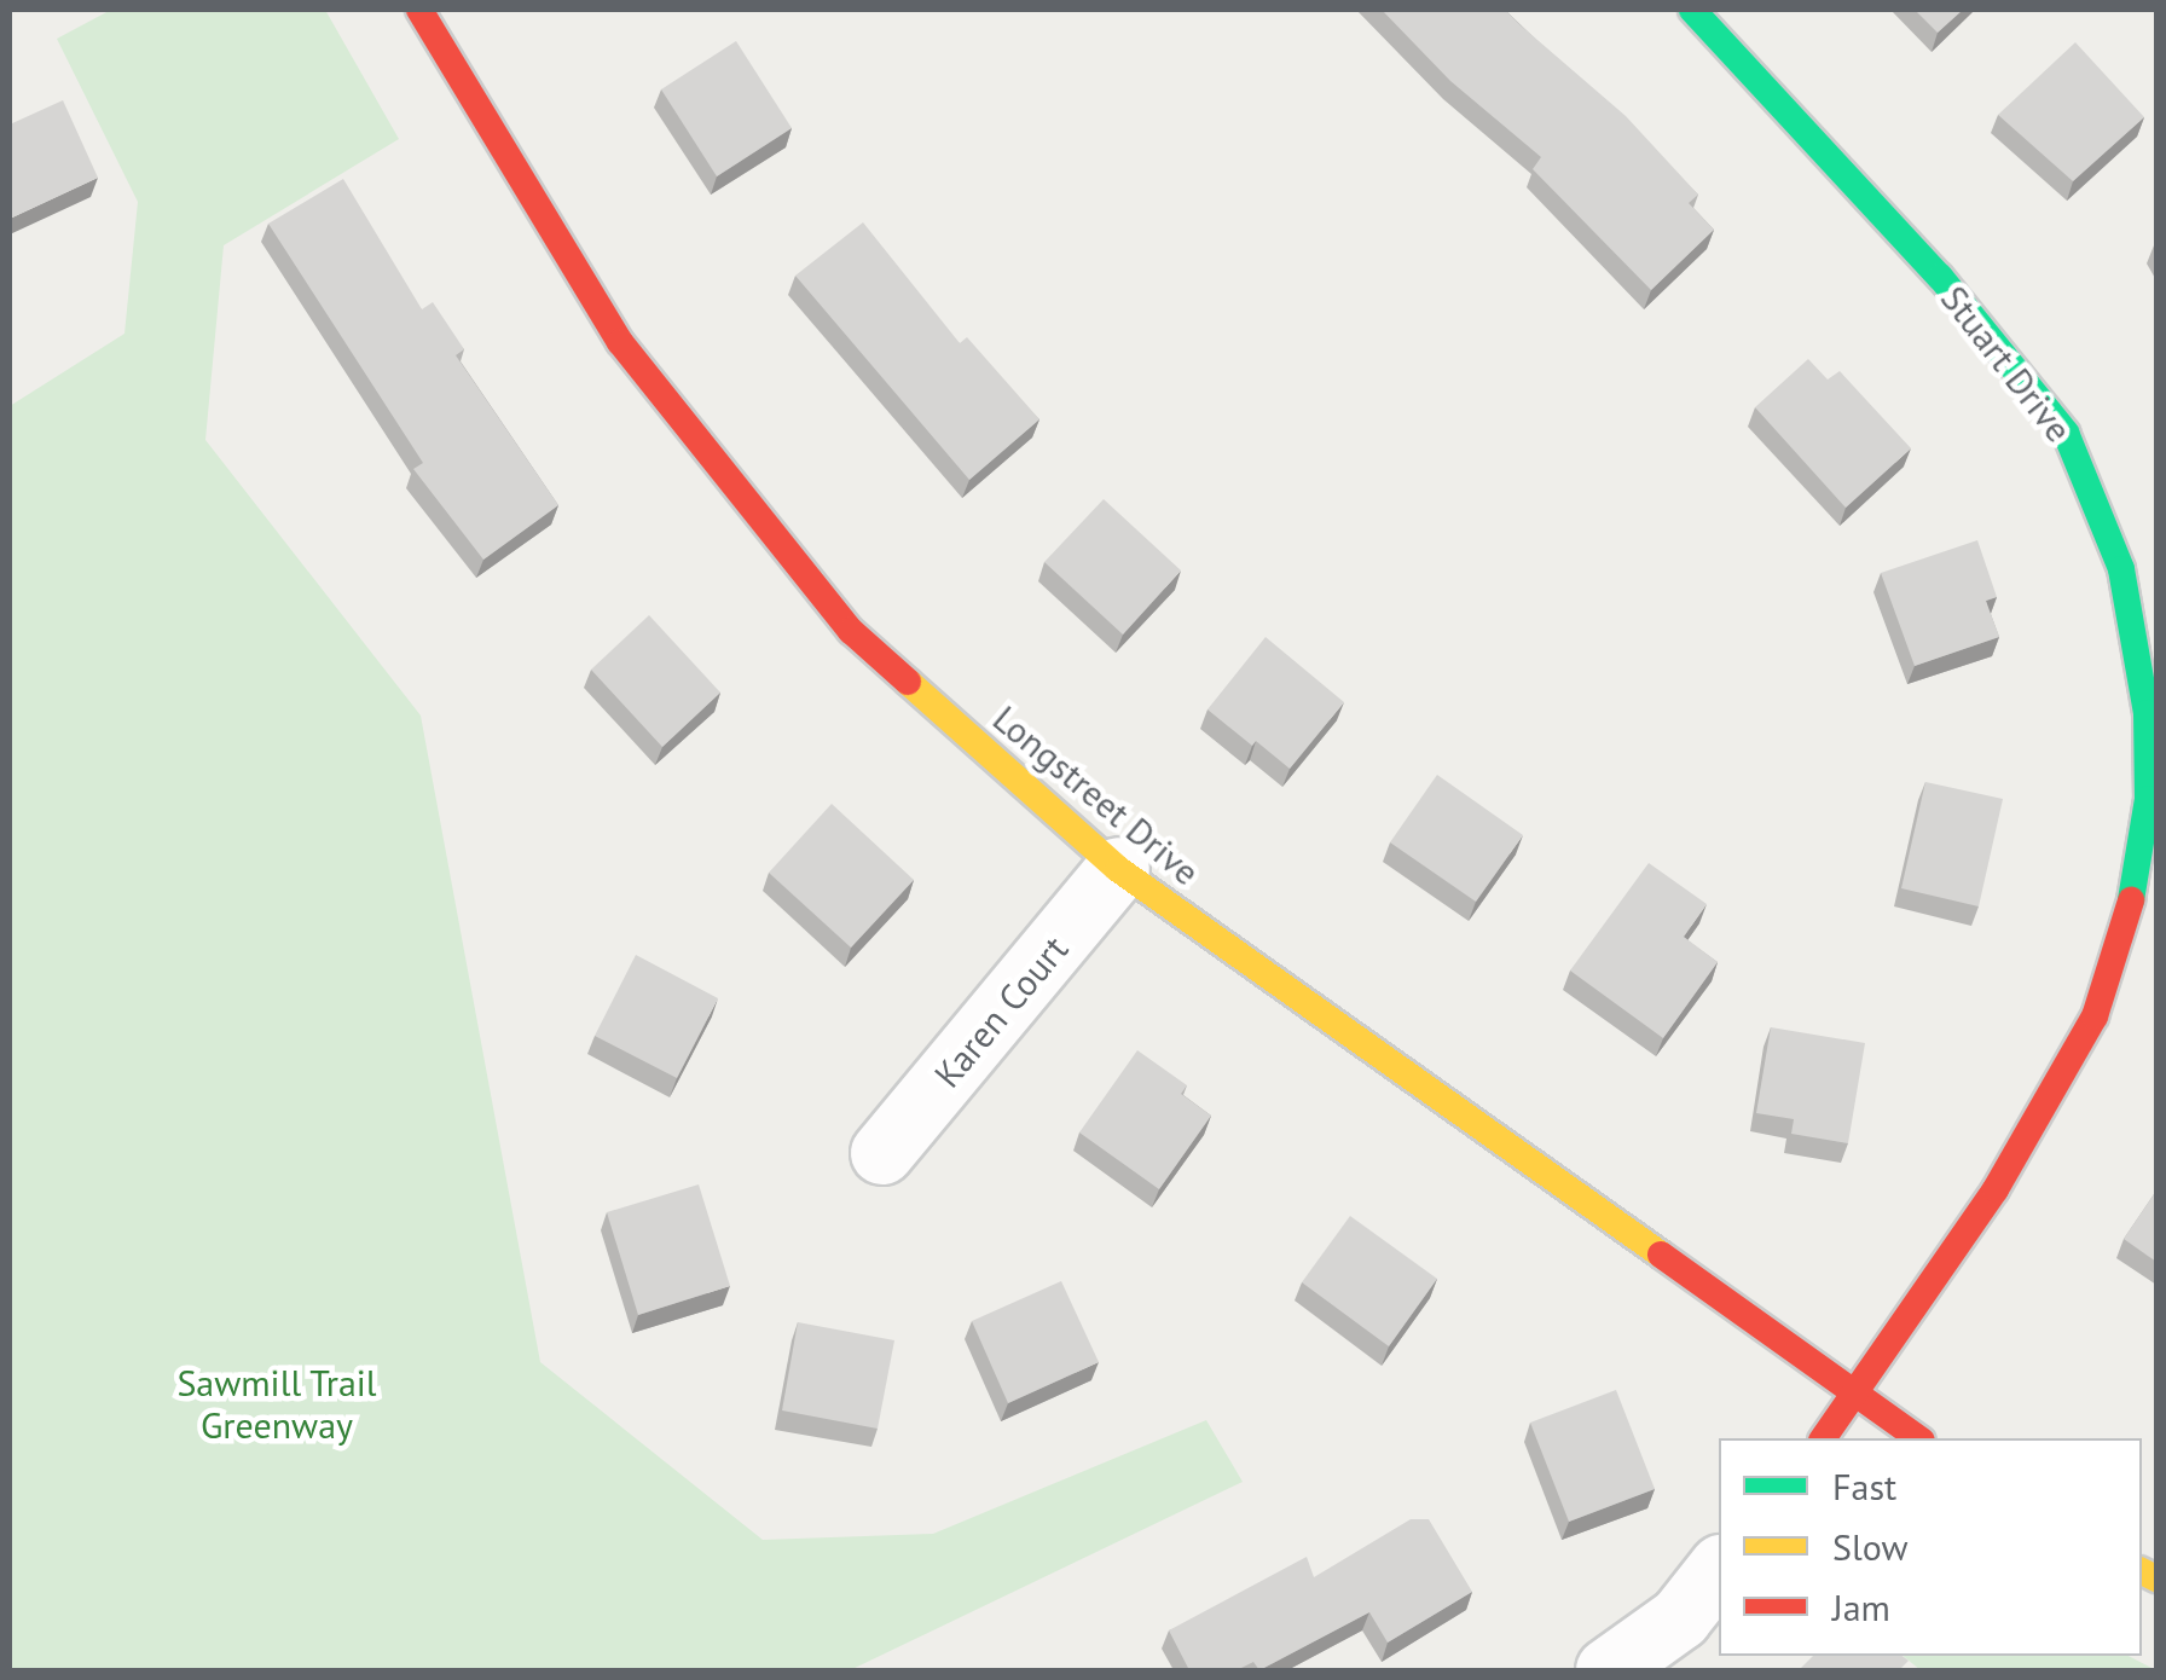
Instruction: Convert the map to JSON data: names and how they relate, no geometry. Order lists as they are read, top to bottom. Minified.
{"streets":{"street":["Stuart Drive","Longstreet Drive","Karen Court"]},"crossings":[["Stuart Drive","Longstreet Drive"],["Longstreet Drive","Karen Court"]],"parks":["Sawmill Trail Greenway"],"legend":["Fast","Slow","Jam"]}
